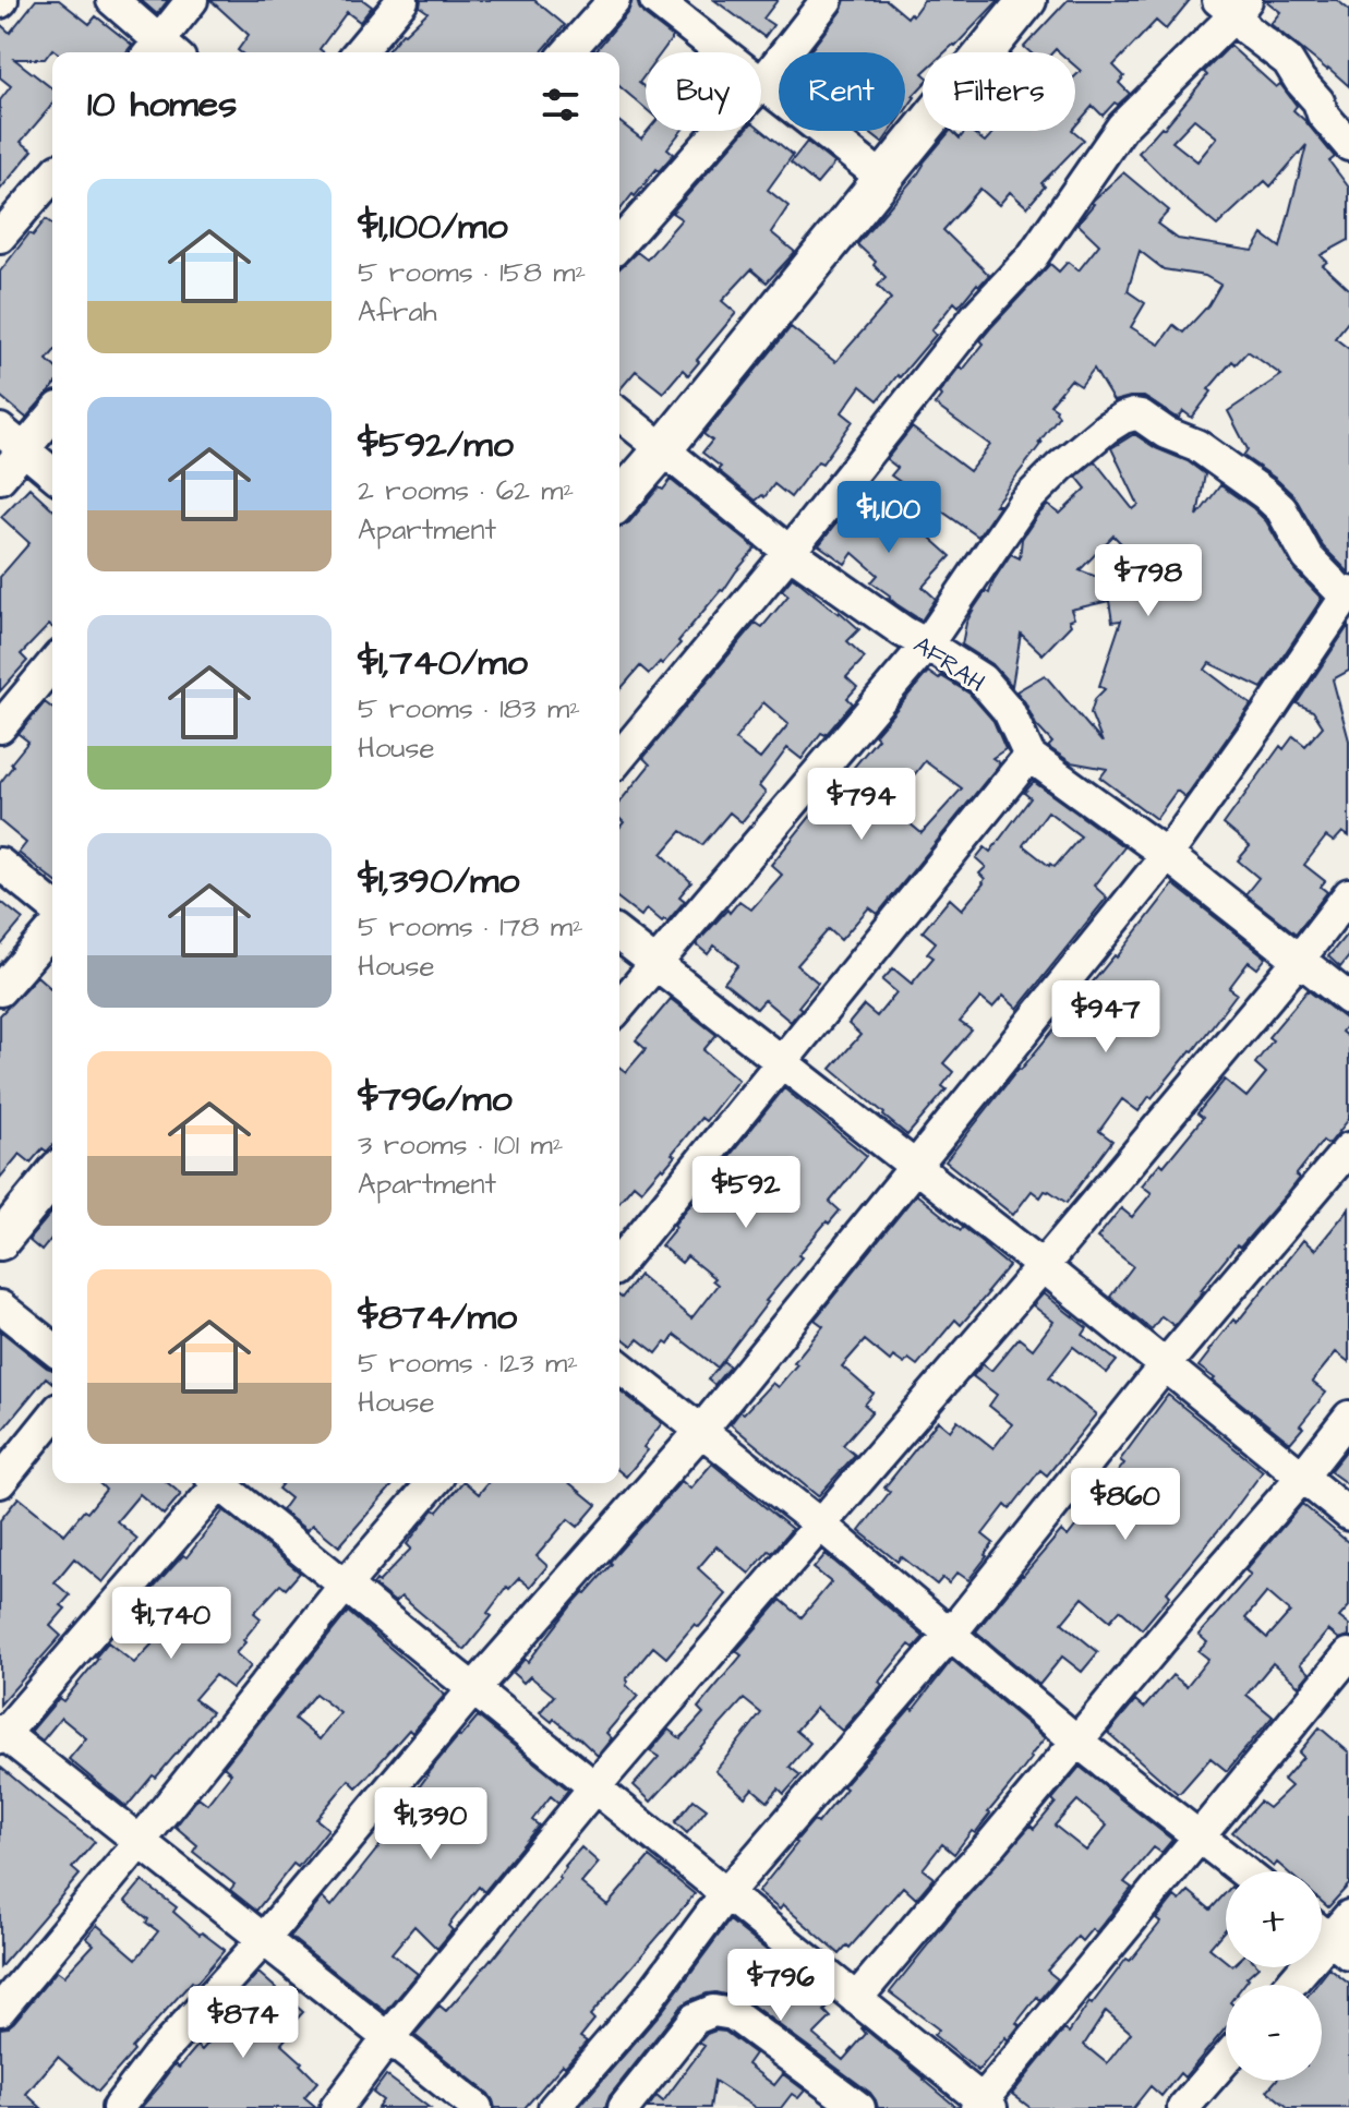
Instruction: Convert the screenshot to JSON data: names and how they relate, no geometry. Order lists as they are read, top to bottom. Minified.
{"streets":{"street":["AFRAH"]},"page":{"chip":["Buy","Rent","Filters"],"heading":"10 homes","list":[{"name":"$1,100/mo","note":"5 rooms · 158 m² · Afrah"},{"name":"$592/mo","note":"2 rooms · 62 m² · Apartment"},{"name":"$1,740/mo","note":"5 rooms · 183 m² · House"},{"name":"$1,390/mo","note":"5 rooms · 178 m² · House"},{"name":"$796/mo","note":"3 rooms · 101 m² · Apartment"},{"name":"$874/mo","note":"5 rooms · 123 m² · House"}],"price":["$1,100","$798","$794","$947","$592","$860","$1,740","$1,390","$796","$874"],"map_buttons":["+","−"]}}
